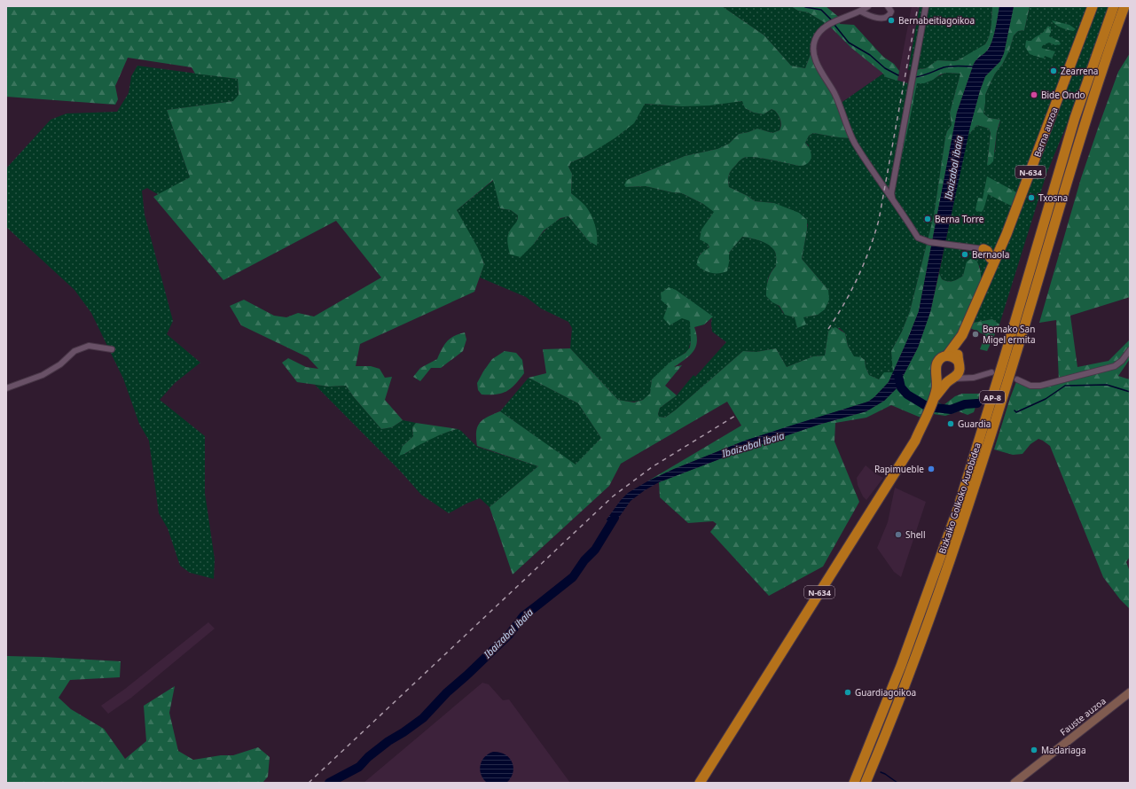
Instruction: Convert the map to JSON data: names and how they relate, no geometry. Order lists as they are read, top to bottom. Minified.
{"streets":{"highway":["Berna auzoa","N-634","AP-8","Bizkaiko Golkoko Autobidea"],"street":["Fauste auzoa"]},"crossings":[["Berna auzoa","N-634"]],"water":["Ibaizabal ibaia"],"places":["Bernabeitiagoikoa","Zearrena","Bide Ondo","Txosna","Berna Torre","Bernaola","Bernako San Migel ermita","Guardia","Rapimueble","Shell","Guardiagoikoa","Madariaga"]}
